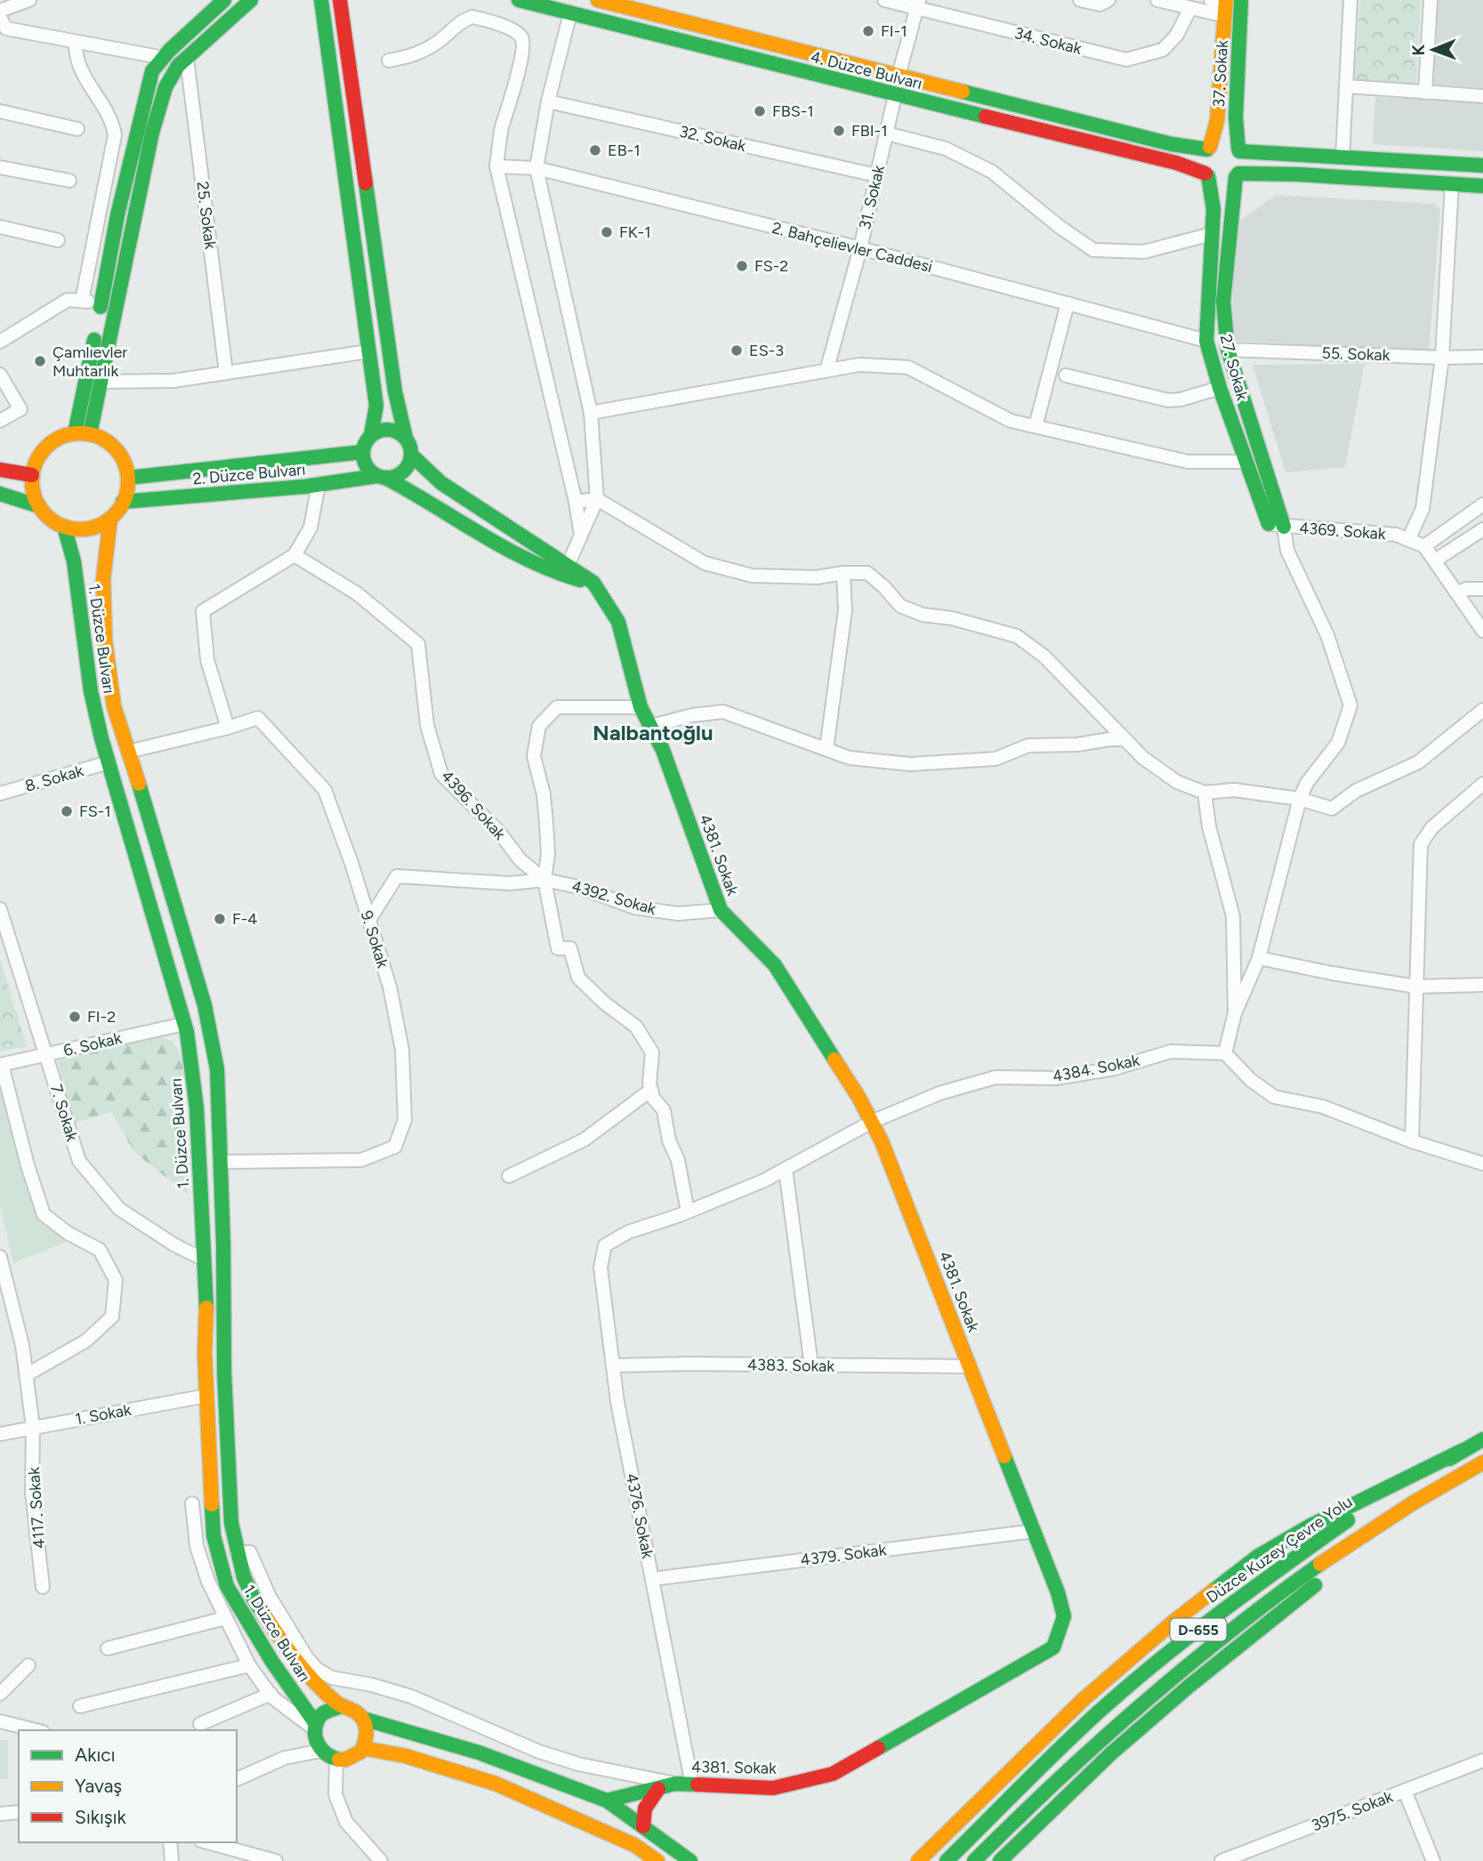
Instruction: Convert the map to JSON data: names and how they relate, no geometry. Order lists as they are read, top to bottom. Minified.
{"streets":{"main road":["4. Düzce Bulvarı","37. Sokak","27. Sokak","2. Düzce Bulvarı","1. Düzce Bulvarı","4381. Sokak","Düzce Kuzey Çevre Yolu","D-655"],"street":["34. Sokak","32. Sokak","31. Sokak","25. Sokak","2. Bahçelievler Caddesi","55. Sokak","4369. Sokak","8. Sokak","4396. Sokak","4392. Sokak","9. Sokak","6. Sokak","4384. Sokak","7. Sokak","4383. Sokak","1. Sokak","4117. Sokak","4376. Sokak","4379. Sokak","3975. Sokak"]},"crossings":[["4. Düzce Bulvarı","37. Sokak"],["4. Düzce Bulvarı","31. Sokak"],["4. Düzce Bulvarı","27. Sokak"],["37. Sokak","27. Sokak"],["32. Sokak","31. Sokak"],["31. Sokak","2. Bahçelievler Caddesi"],["2. Bahçelievler Caddesi","27. Sokak"],["27. Sokak","4369. Sokak"],["2. Düzce Bulvarı","1. Düzce Bulvarı"],["1. Düzce Bulvarı","8. Sokak"],["1. Düzce Bulvarı","9. Sokak"],["1. Düzce Bulvarı","6. Sokak"],["1. Düzce Bulvarı","7. Sokak"],["1. Düzce Bulvarı","1. Sokak"],["4396. Sokak","4392. Sokak"],["4381. Sokak","4392. Sokak"],["4381. Sokak","4384. Sokak"],["4381. Sokak","4383. Sokak"],["4381. Sokak","4376. Sokak"],["4381. Sokak","4379. Sokak"],["6. Sokak","7. Sokak"],["4384. Sokak","4376. Sokak"],["4383. Sokak","4376. Sokak"],["1. Sokak","4117. Sokak"],["4376. Sokak","4379. Sokak"]],"districts":["Nalbantoğlu"],"places":["FI-1","FBS-1","FBI-1","EB-1","FK-1","FS-2","ES-3","Çamlıevler Muhtarlık","FS-1","F-4","FI-2"],"legend":["Akıcı","Yavaş","Sıkışık"],"north":"left"}
